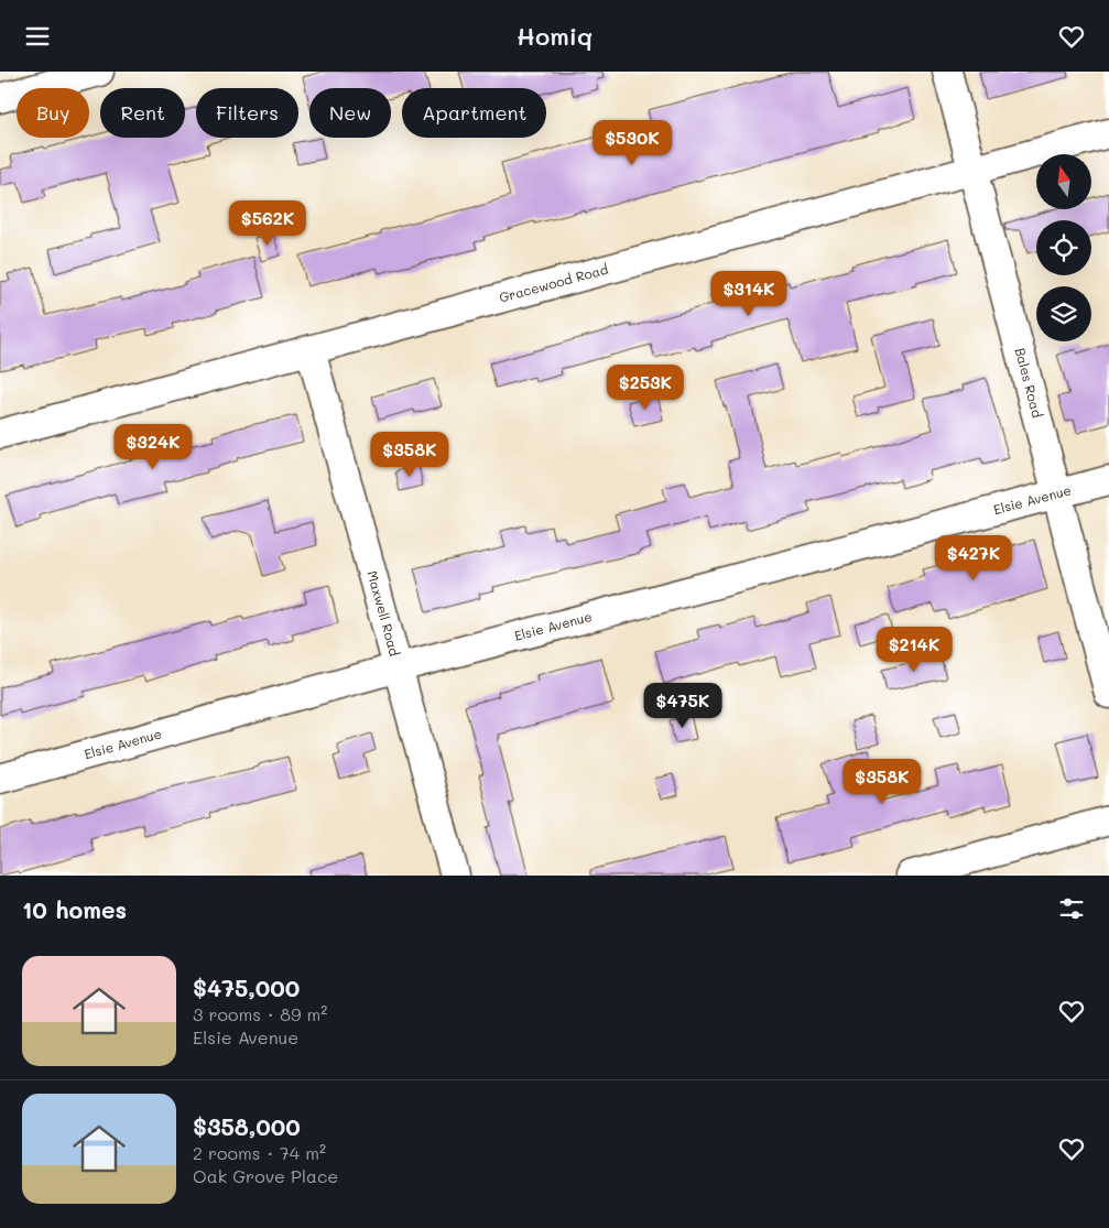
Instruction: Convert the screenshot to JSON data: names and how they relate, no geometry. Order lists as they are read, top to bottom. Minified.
{"streets":{"street":["Gracewood Road","Bales Road","Elsie Avenue","Maxwell Road"]},"crossings":[["Gracewood Road","Bales Road"],["Gracewood Road","Maxwell Road"],["Bales Road","Elsie Avenue"],["Elsie Avenue","Maxwell Road"]],"north":"top","page":{"header":"Homiq","chip":["Buy","Rent","Filters","New","Apartment"],"price":["$530K","$562K","$314K","$253K","$324K","$358K","$427K","$214K","$475K","$358K"],"heading":"10 homes","list":[{"name":"$475,000","note":"3 rooms · 89 m² · Elsie Avenue"},{"name":"$358,000","note":"2 rooms · 74 m² · Oak Grove Place"}]}}
